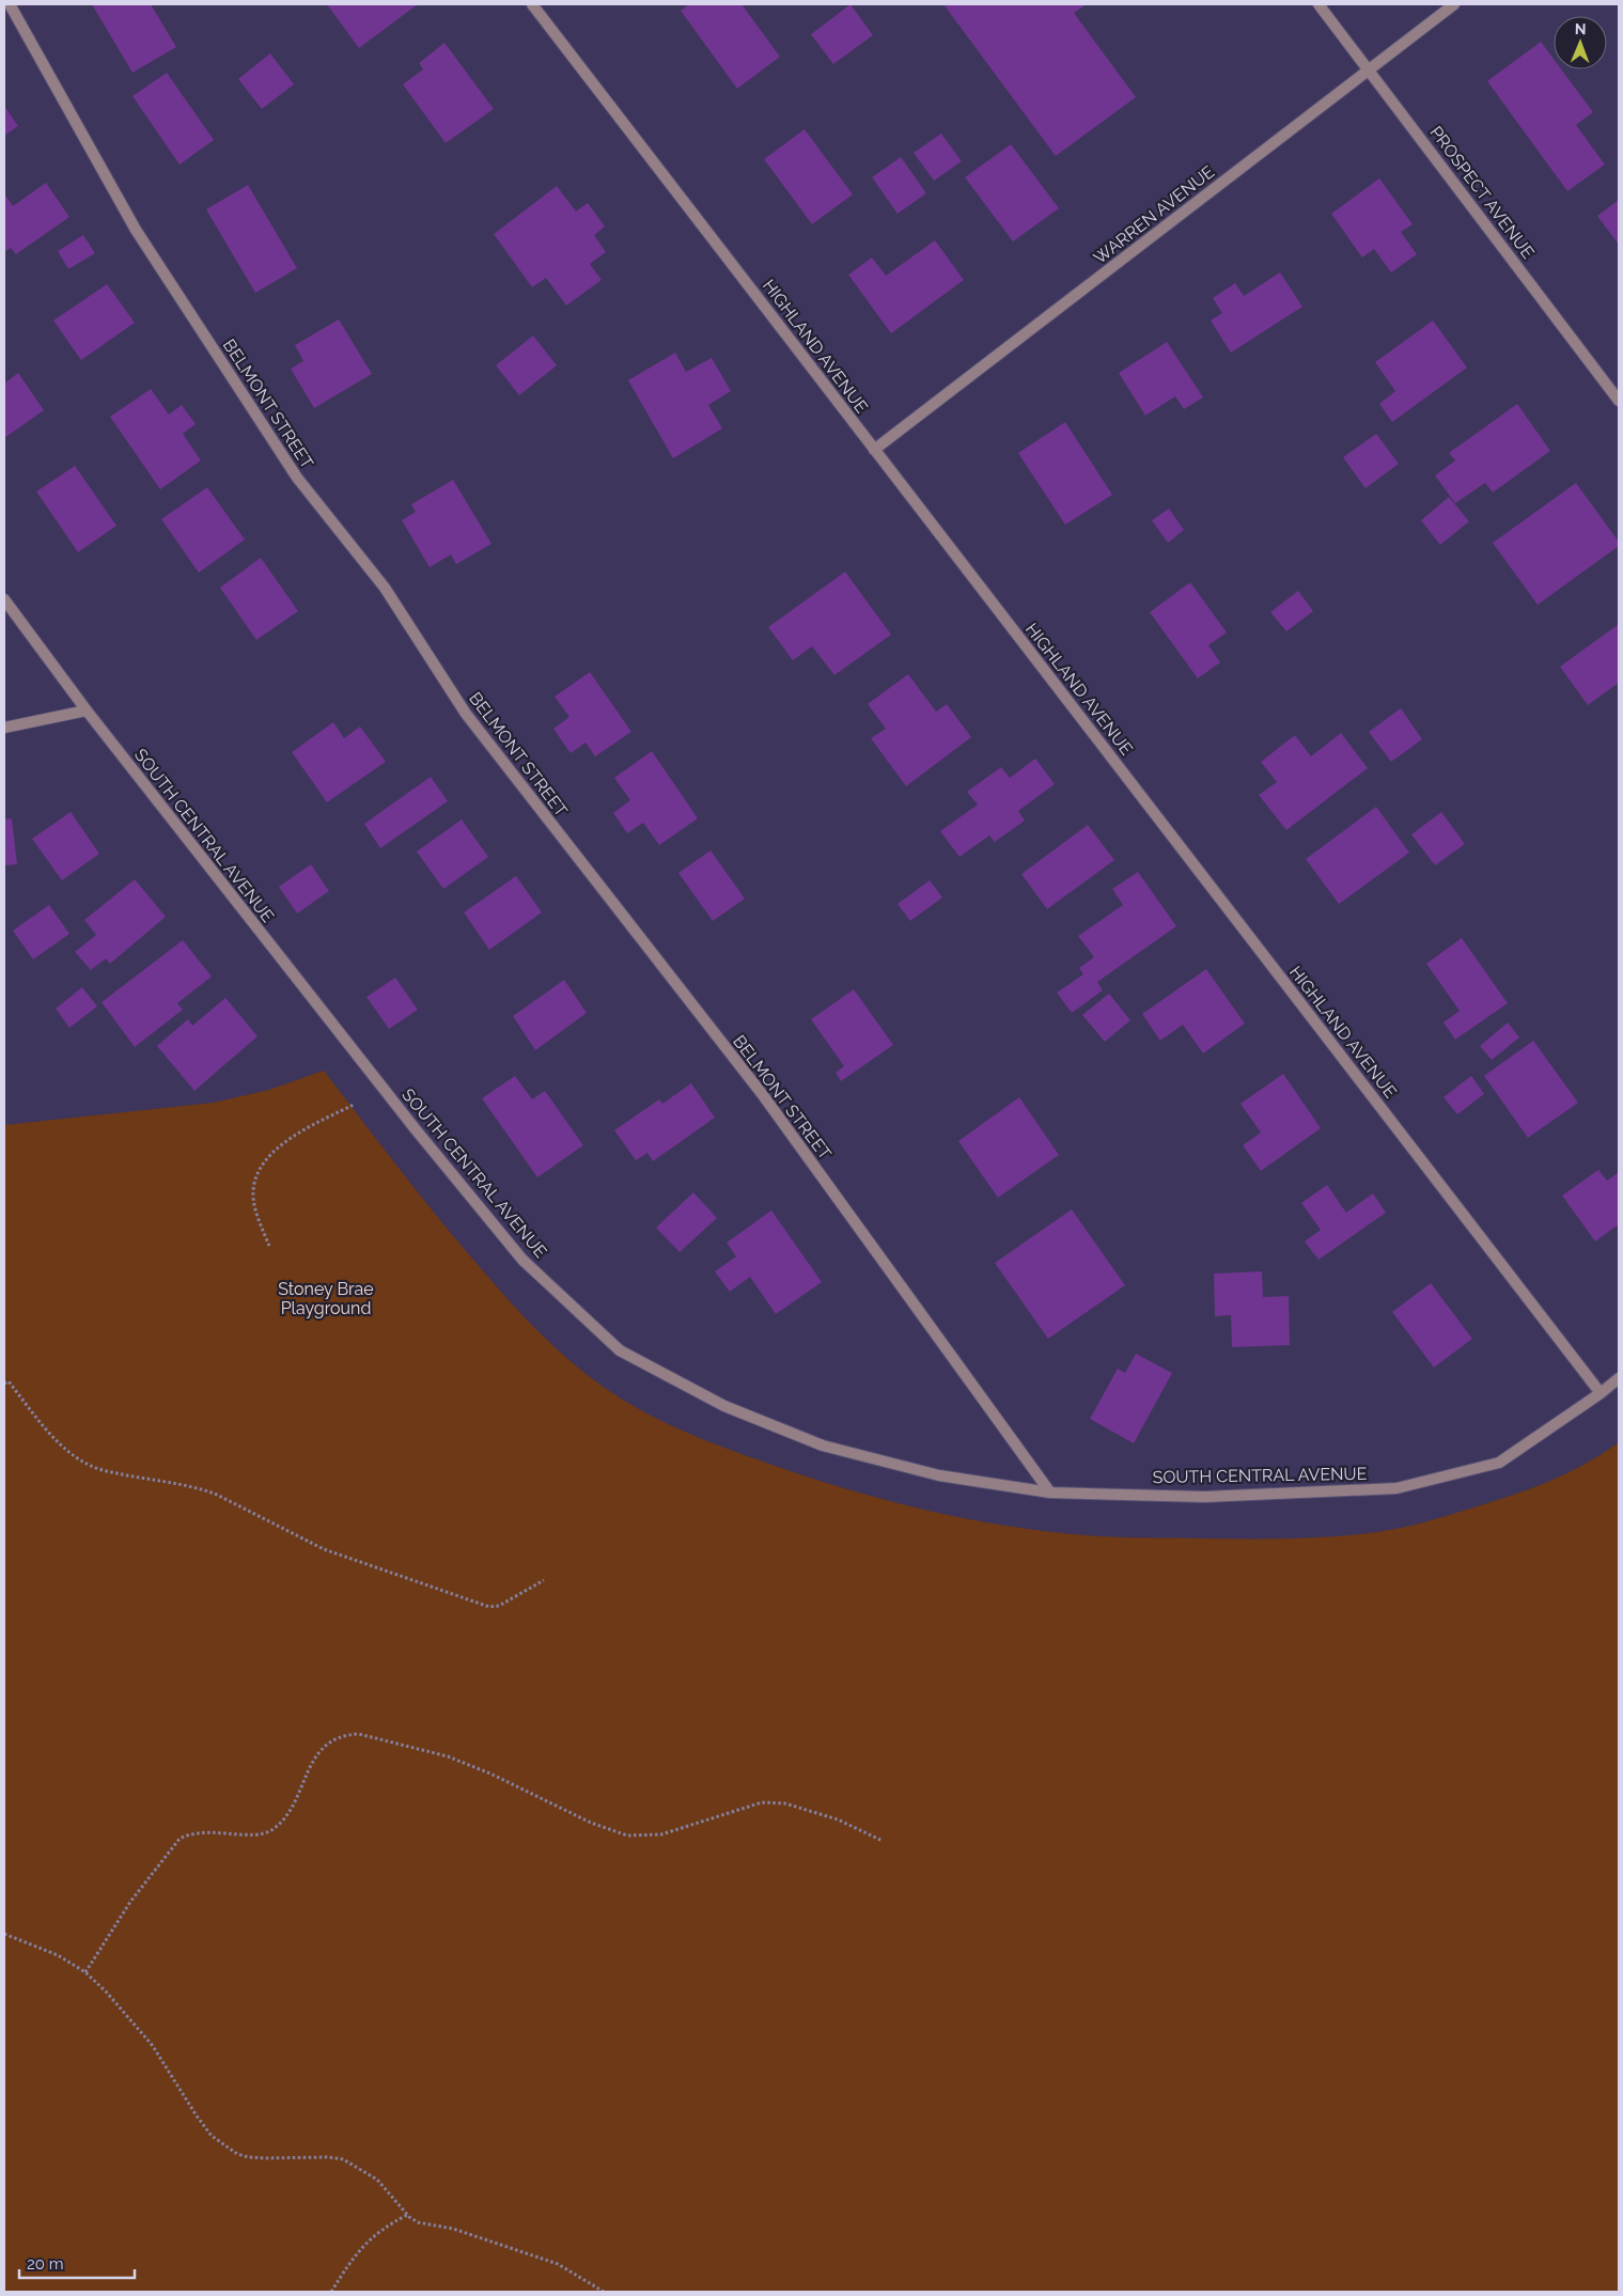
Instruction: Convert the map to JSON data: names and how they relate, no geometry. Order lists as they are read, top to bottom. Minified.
{"streets":{"street":["PROSPECT AVENUE","WARREN AVENUE","HIGHLAND AVENUE","BELMONT STREET","SOUTH CENTRAL AVENUE"]},"crossings":[["PROSPECT AVENUE","WARREN AVENUE"],["WARREN AVENUE","HIGHLAND AVENUE"],["HIGHLAND AVENUE","SOUTH CENTRAL AVENUE"],["BELMONT STREET","SOUTH CENTRAL AVENUE"]],"parks":["Stoney Brae Playground"],"scale_bar":"20 m","north":"top"}
